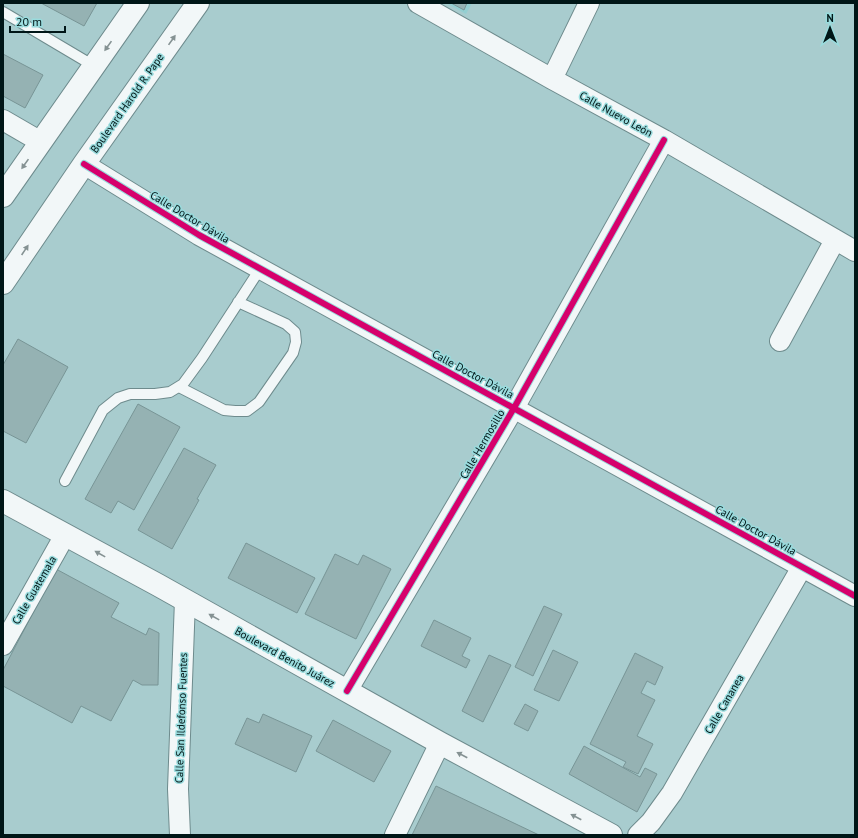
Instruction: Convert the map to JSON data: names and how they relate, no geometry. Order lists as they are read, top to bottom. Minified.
{"streets":{"main road":["Boulevard Harold R. Pape","Boulevard Benito Juárez"],"street":["Calle Nuevo León","Calle Doctor Dávila","Calle Hermosillo","Calle Guatemala","Calle Cananea","Calle San Ildefonso Fuentes"]},"crossings":[["Boulevard Harold R. Pape","Calle Doctor Dávila"],["Calle Nuevo León","Calle Hermosillo"],["Calle Doctor Dávila","Calle Hermosillo"],["Calle Doctor Dávila","Calle Cananea"],["Calle Hermosillo","Boulevard Benito Juárez"],["Calle Guatemala","Boulevard Benito Juárez"],["Boulevard Benito Juárez","Calle San Ildefonso Fuentes"]],"one_way":["Boulevard Benito Juárez"],"scale_bar":"20 m","north":"top"}
